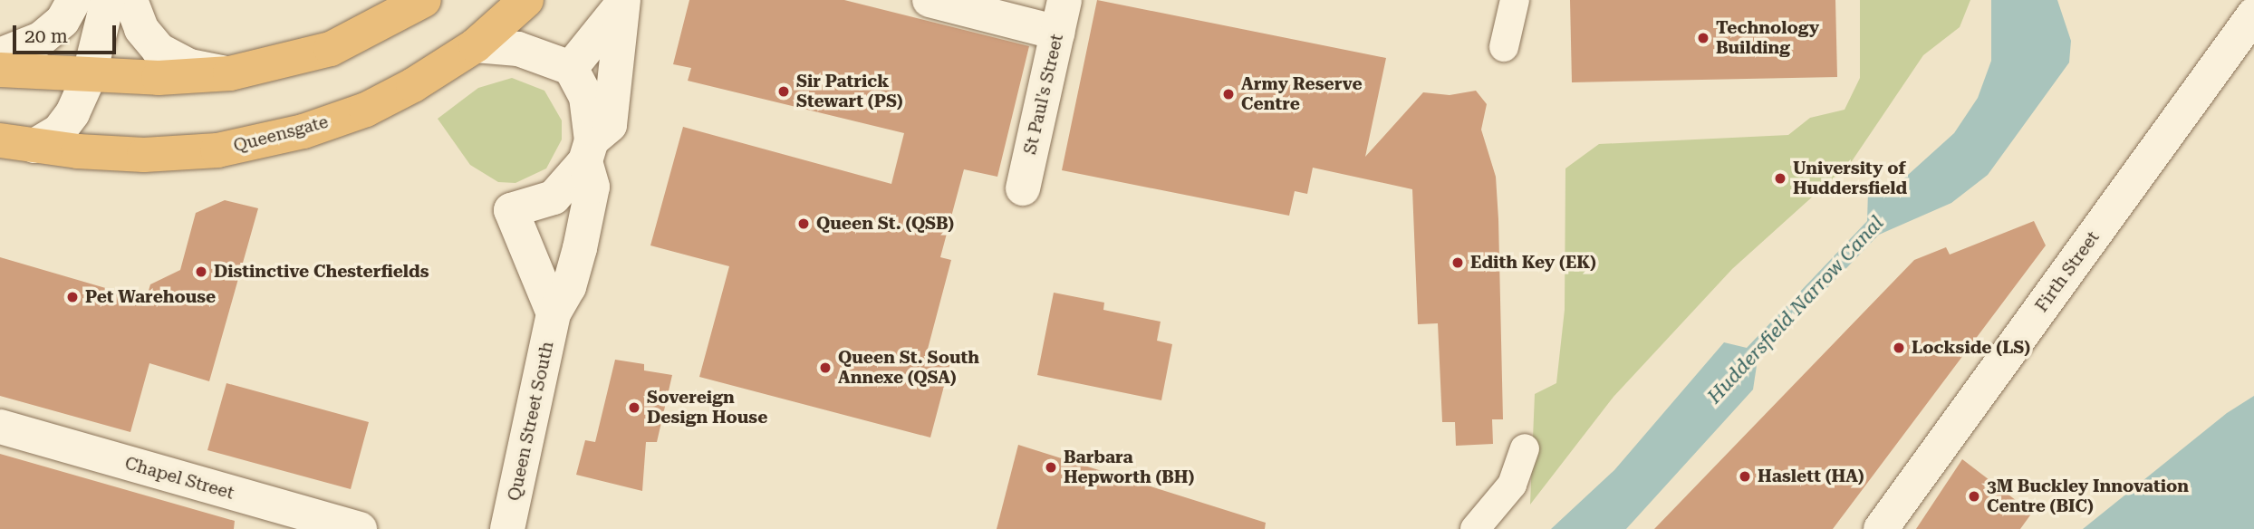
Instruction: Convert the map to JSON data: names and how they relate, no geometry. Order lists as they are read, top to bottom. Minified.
{"streets":{"highway":["Queensgate"],"street":["St Paul's Street","Firth Street","Queen Street South","Chapel Street"]},"water":["Huddersfield Narrow Canal"],"places":["Technology Building","Sir Patrick Stewart (PS)","Army Reserve Centre","University of Huddersfield","Queen St. (QSB)","Edith Key (EK)","Distinctive Chesterfields","Pet Warehouse","Lockside (LS)","Queen St. South Annexe (QSA)","Sovereign Design House","Barbara Hepworth (BH)","Haslett (HA)","3M Buckley Innovation Centre (BIC)"],"scale_bar":"20 m"}
